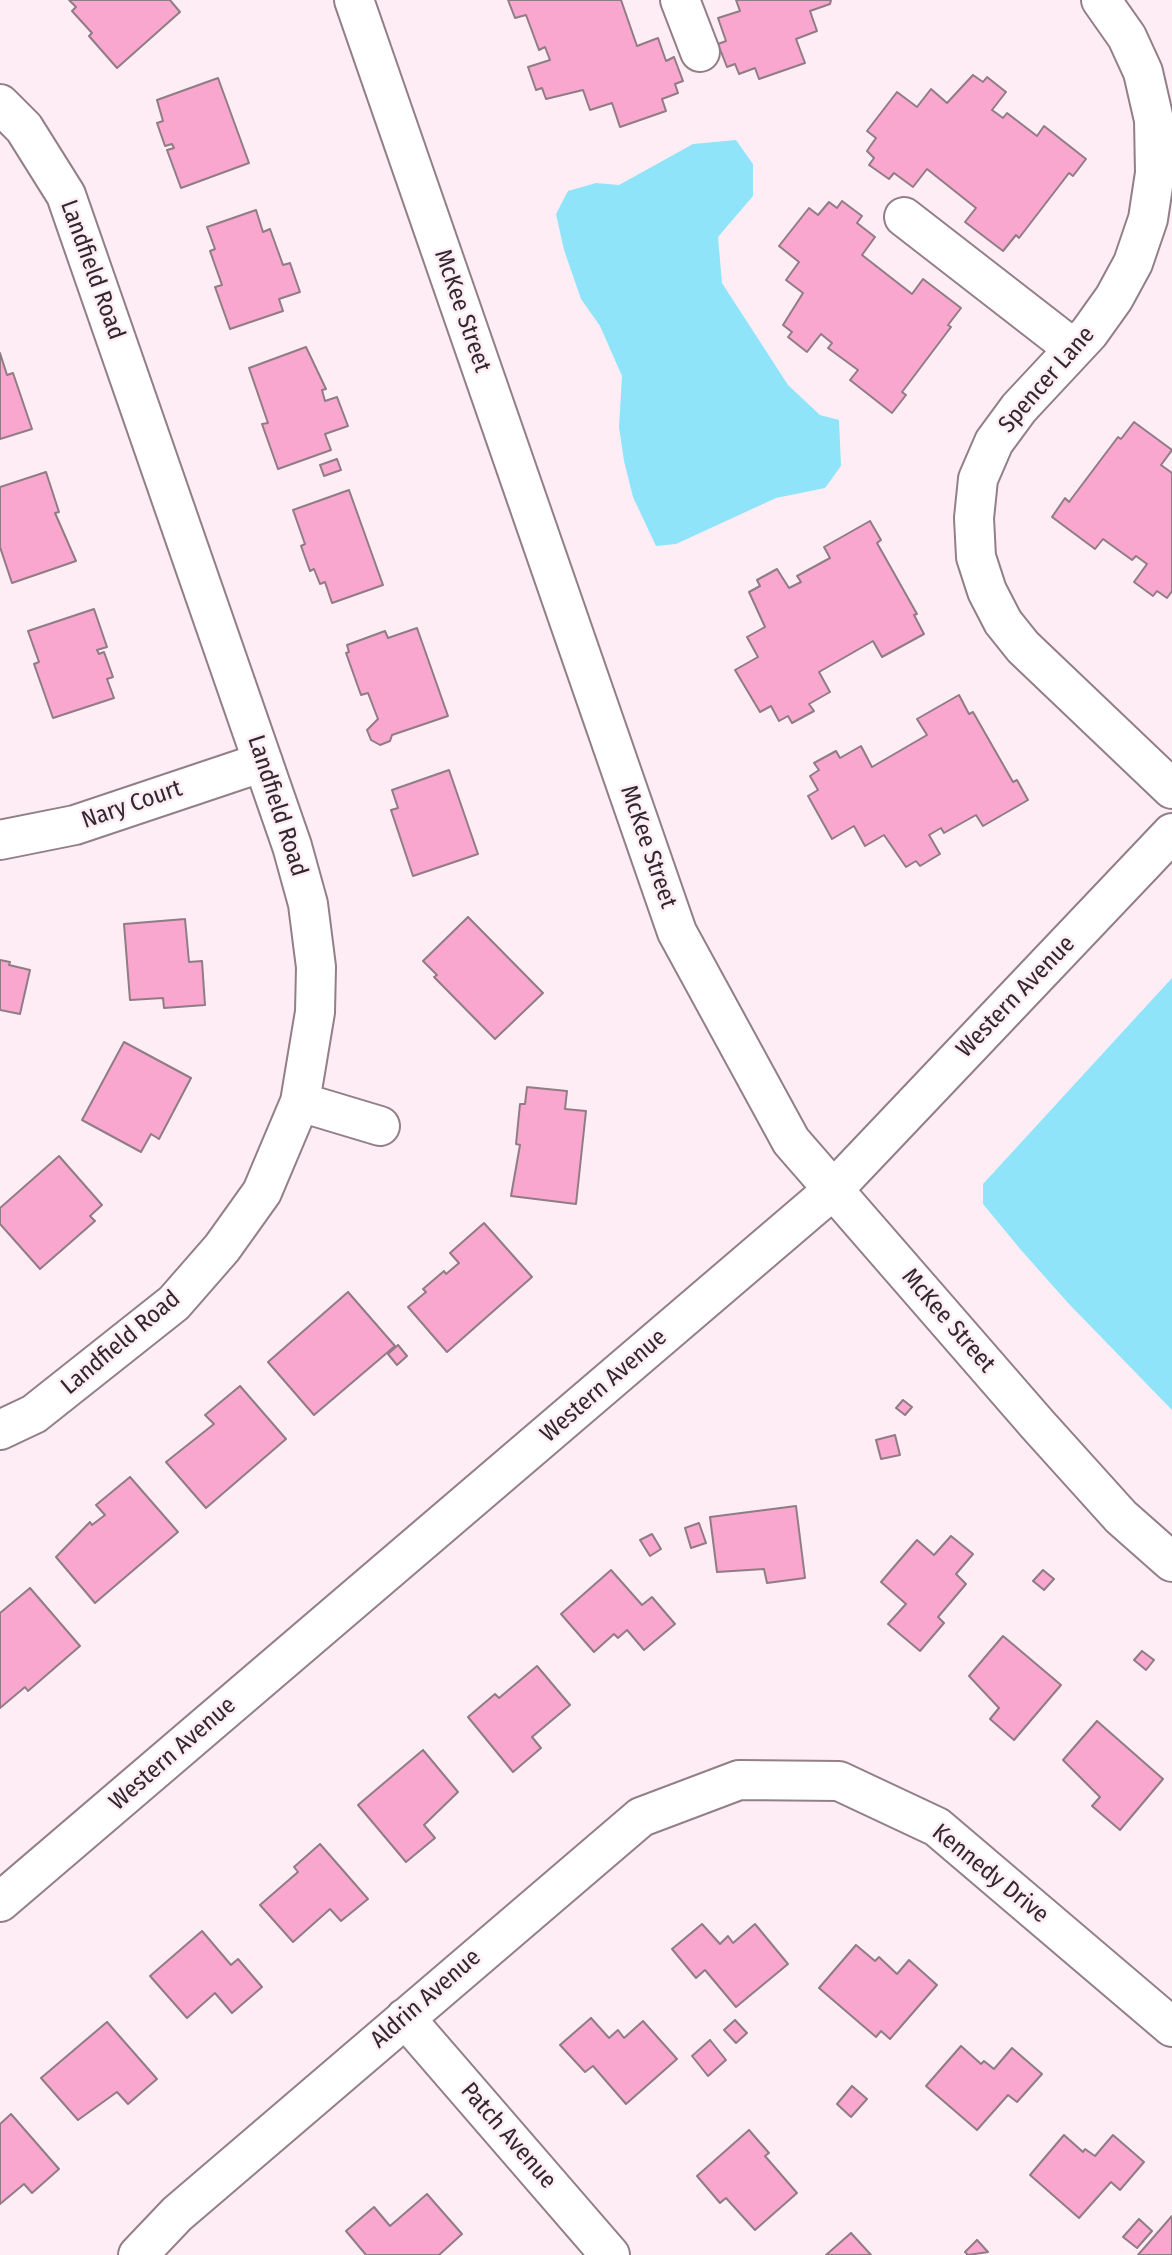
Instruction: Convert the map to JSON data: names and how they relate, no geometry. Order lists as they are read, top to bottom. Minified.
{"streets":{"street":["Landfield Road","McKee Street","Spencer Lane","Nary Court","Western Avenue","Kennedy Drive","Aldrin Avenue","Patch Avenue"]},"crossings":[["Landfield Road","Nary Court"],["McKee Street","Western Avenue"],["Kennedy Drive","Aldrin Avenue"],["Aldrin Avenue","Patch Avenue"]]}
